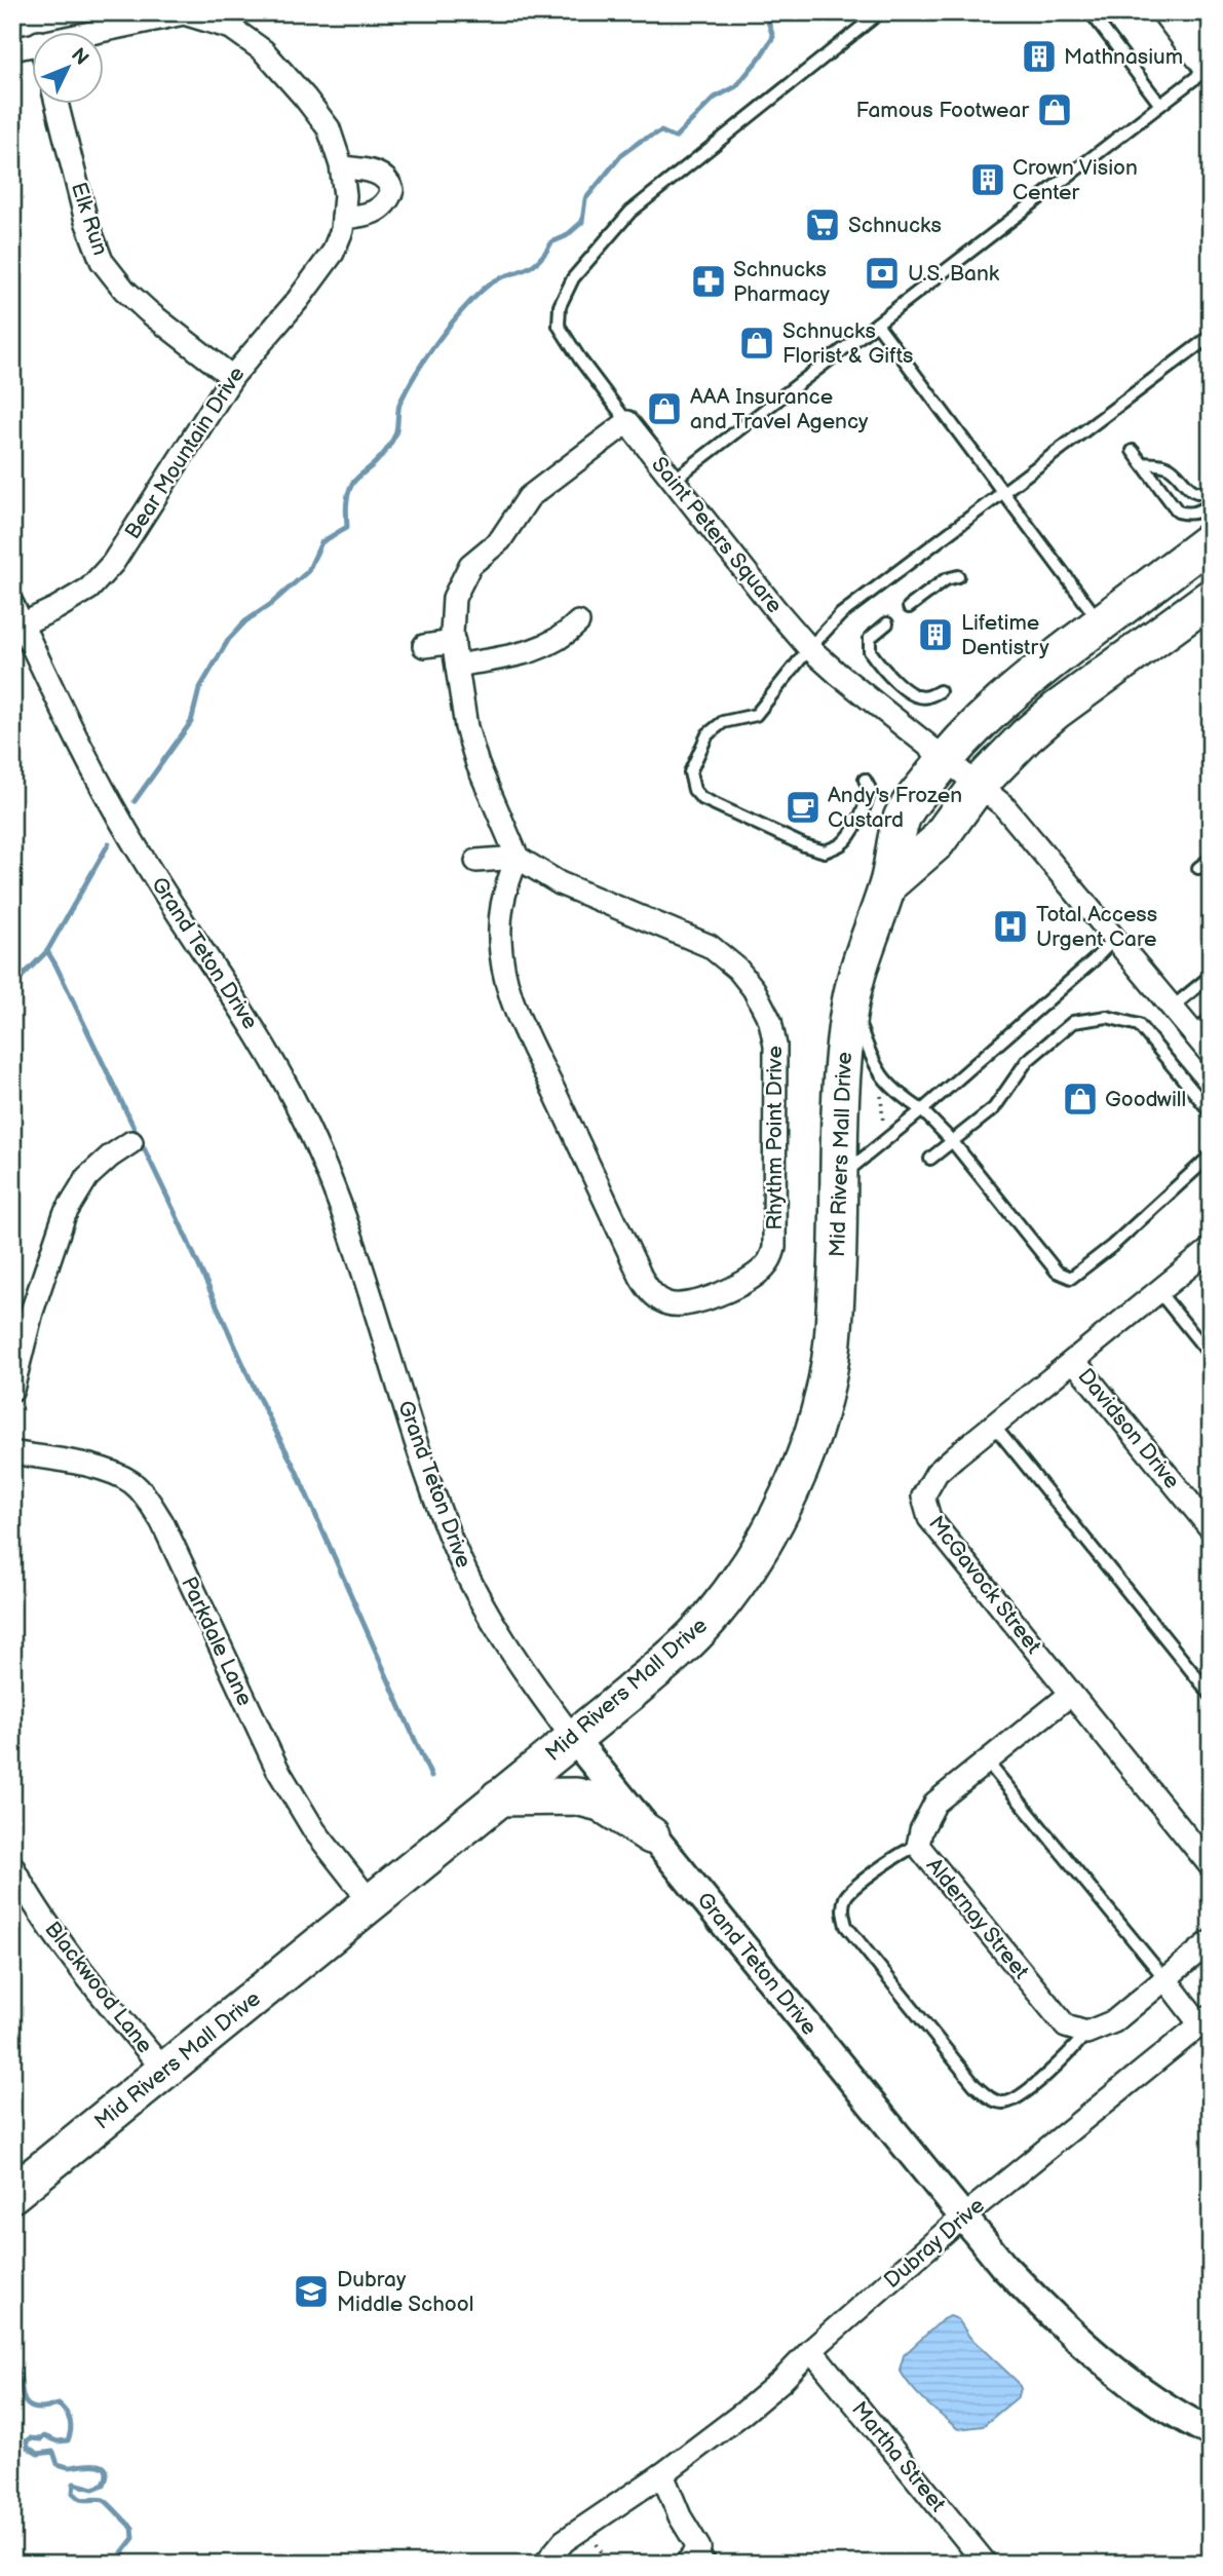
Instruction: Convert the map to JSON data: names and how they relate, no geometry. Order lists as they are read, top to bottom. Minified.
{"streets":{"main road":["Mid Rivers Mall Drive"],"street":["Elk Run","Bear Mountain Drive","Saint Peters Square","Grand Teton Drive","Rhythm Point Drive","Davidson Drive","McGavock Street","Parkdale Lane","Aldernay Street","Blackwood Lane","Dubray Drive","Martha Street"]},"crossings":[["Elk Run","Bear Mountain Drive"],["Bear Mountain Drive","Grand Teton Drive"],["Saint Peters Square","Mid Rivers Mall Drive"],["Grand Teton Drive","Mid Rivers Mall Drive"],["Grand Teton Drive","Dubray Drive"],["Mid Rivers Mall Drive","Parkdale Lane"],["Mid Rivers Mall Drive","Blackwood Lane"],["Davidson Drive","McGavock Street"],["McGavock Street","Aldernay Street"],["Dubray Drive","Martha Street"]],"places":{"building":["Mathnasium","Crown Vision Center","Lifetime Dentistry"],"shop":["Famous Footwear","Schnucks Florist & Gifts","AAA Insurance and Travel Agency","Goodwill"],"supermarket":["Schnucks"],"bank":["U.S. Bank"],"pharmacy":["Schnucks Pharmacy"],"cafe":["Andy's Frozen Custard"],"hospital":["Total Access Urgent Care"],"school or university":["Dubray Middle School"]},"north":"top right"}
